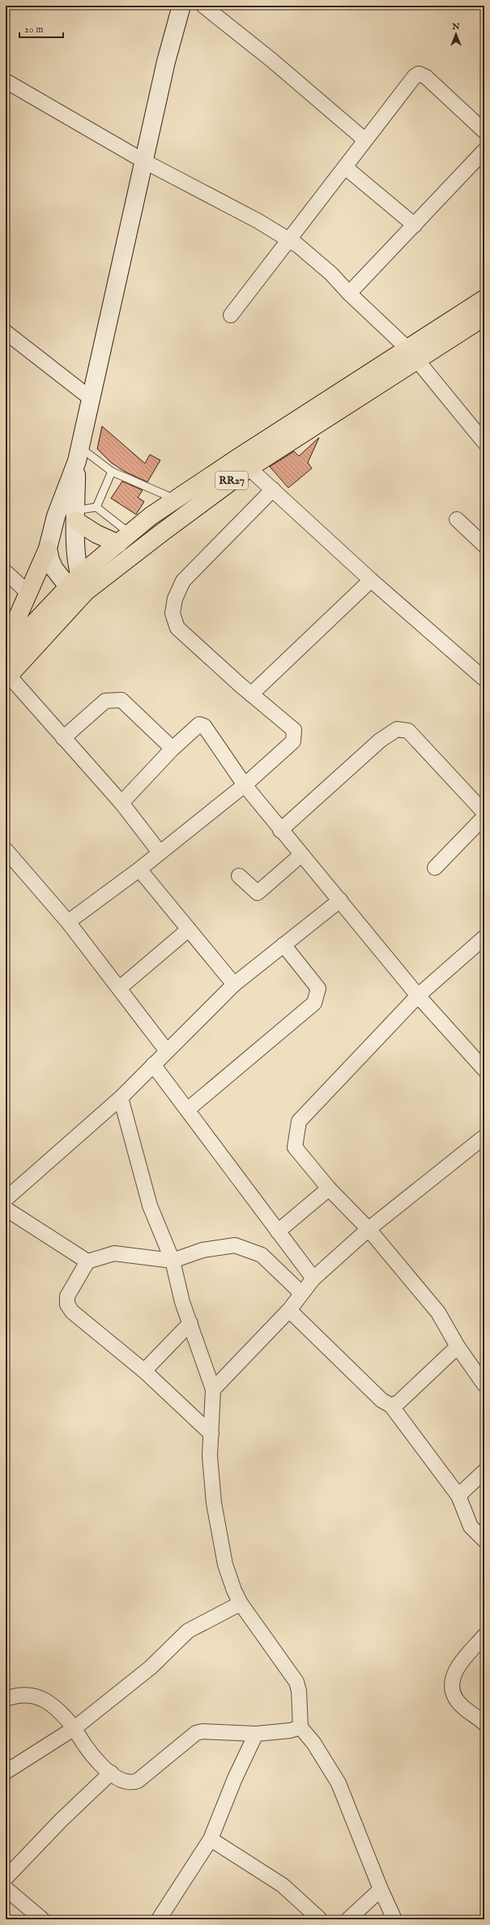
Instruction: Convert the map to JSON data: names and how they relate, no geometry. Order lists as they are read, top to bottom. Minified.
{"streets":{"highway":["RR27"]},"scale_bar":"20 m","north":"top"}
